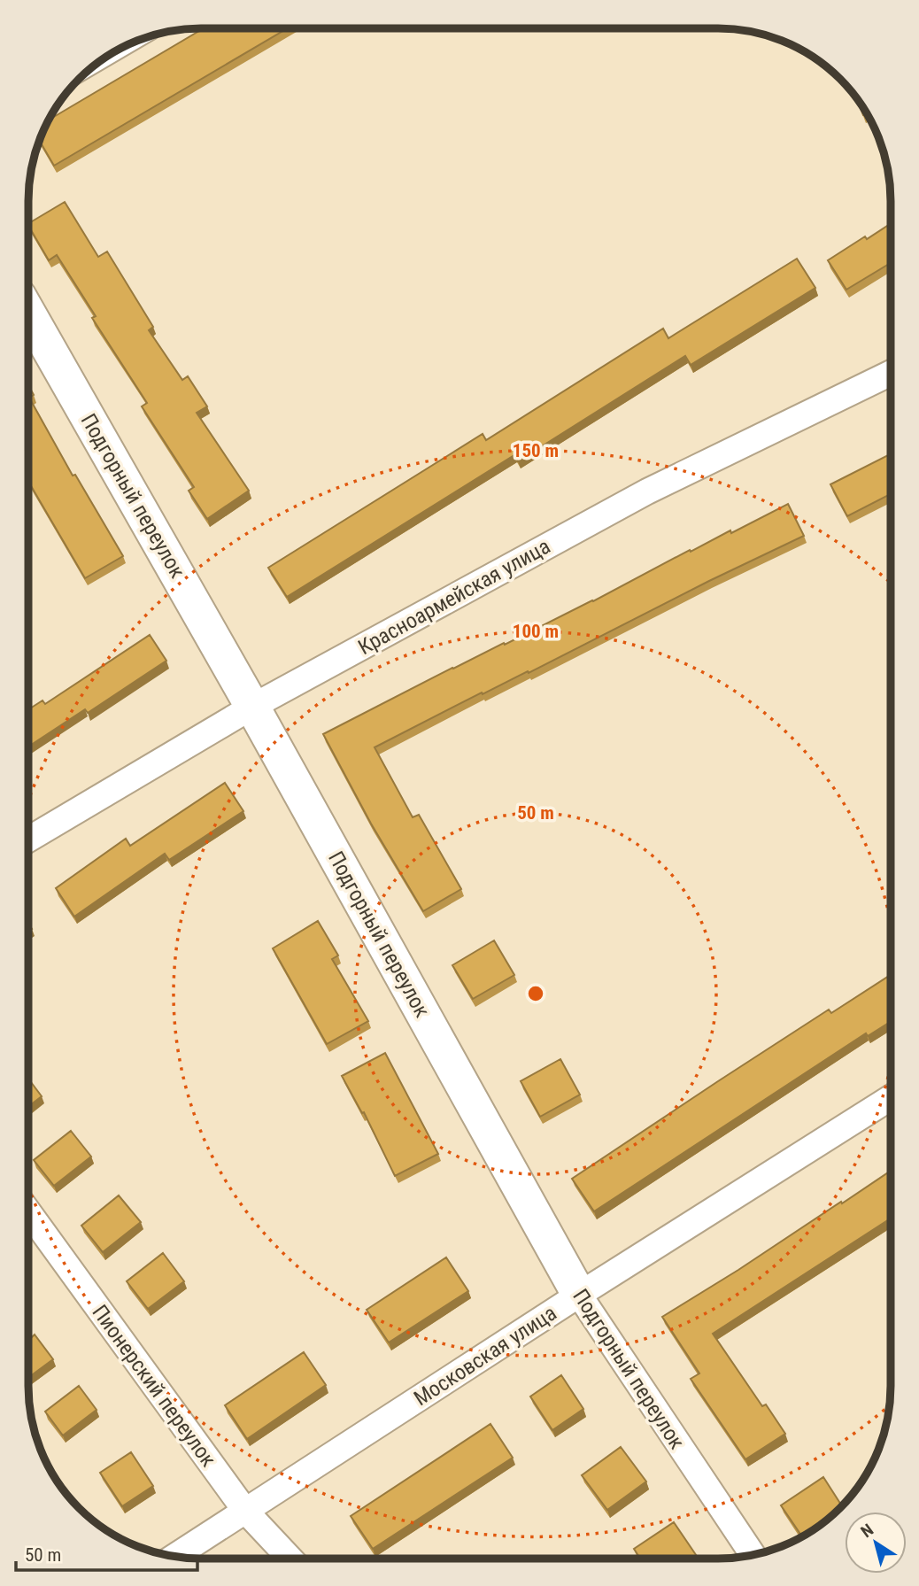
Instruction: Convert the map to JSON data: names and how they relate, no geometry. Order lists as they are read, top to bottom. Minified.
{"streets":{"main road":["Подгорный переулок"],"street":["Красноармейская улица","Московская улица","Пионерский переулок"]},"crossings":[["Подгорный переулок","Красноармейская улица"],["Подгорный переулок","Московская улица"],["Московская улица","Пионерский переулок"]],"scale_bar":"50 m","north":"top left","rings":["150 m","100 m","50 m"]}
